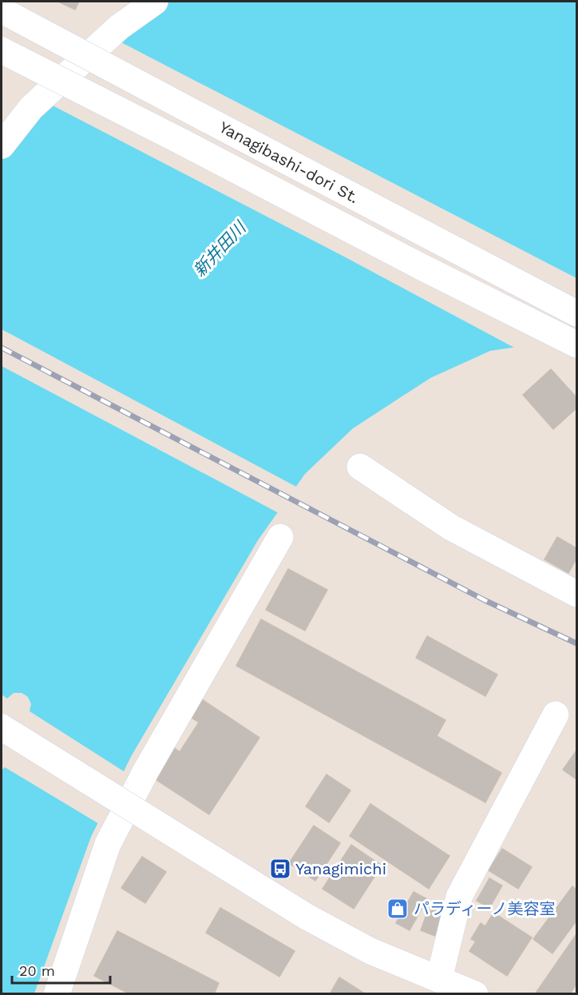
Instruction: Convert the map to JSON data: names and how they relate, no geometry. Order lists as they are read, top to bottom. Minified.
{"streets":{"street":["Yanagibashi-dori St."]},"water":["新井田川"],"places":{"bus stop":["Yanagimichi"],"shop":["パラディーノ美容室"]},"scale_bar":"20 m"}
